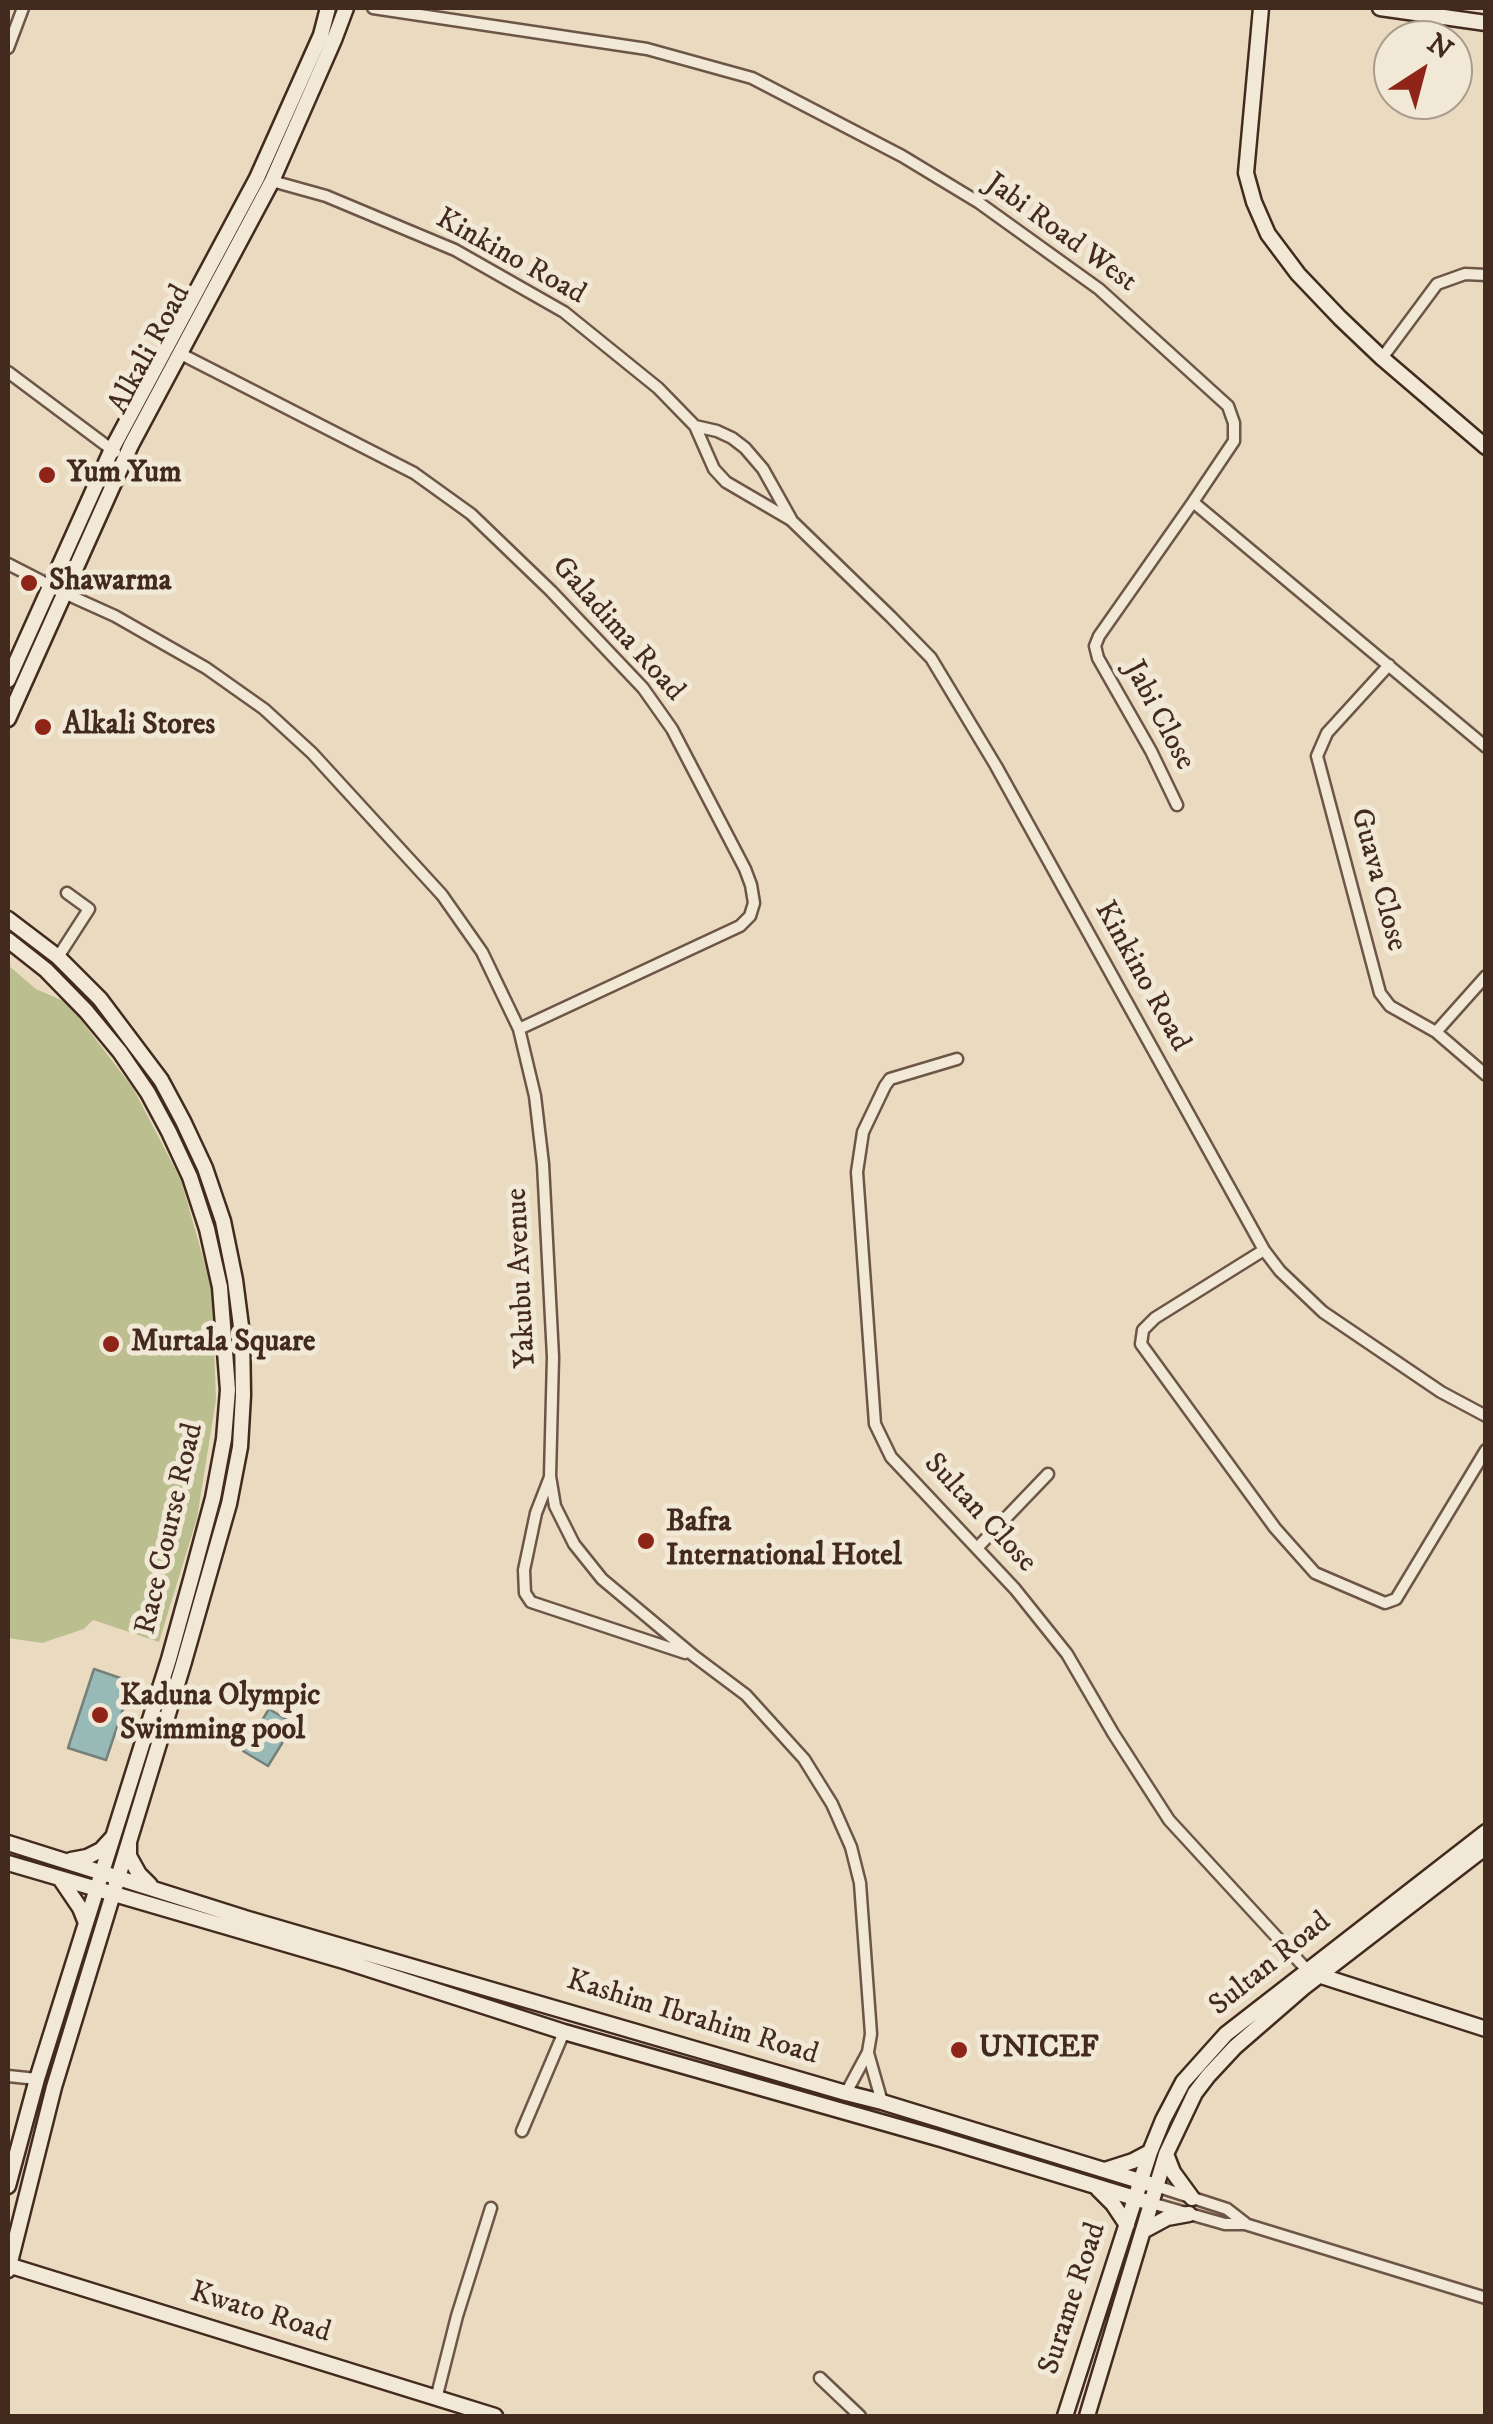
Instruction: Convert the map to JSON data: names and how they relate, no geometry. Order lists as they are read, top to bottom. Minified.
{"streets":{"street":["Jabi Road West","Kinkino Road","Alkali Road","Galadima Road","Jabi Close","Guava Close","Yakubu Avenue","Sultan Close","Race Course Road","Sultan Road","Kashim Ibrahim Road","Surame Road","Kwato Road"]},"crossings":[["Jabi Road West","Jabi Close"],["Kinkino Road","Alkali Road"],["Alkali Road","Galadima Road"],["Alkali Road","Yakubu Avenue"],["Galadima Road","Yakubu Avenue"],["Yakubu Avenue","Kashim Ibrahim Road"],["Sultan Close","Sultan Road"],["Race Course Road","Kashim Ibrahim Road"],["Race Course Road","Kwato Road"],["Sultan Road","Kashim Ibrahim Road"],["Kashim Ibrahim Road","Surame Road"]],"places":["Yum Yum","Shawarma","Alkali Stores","Murtala Square","Bafra International Hotel","Kaduna Olympic Swimming pool","UNICEF"],"north":"top right"}
